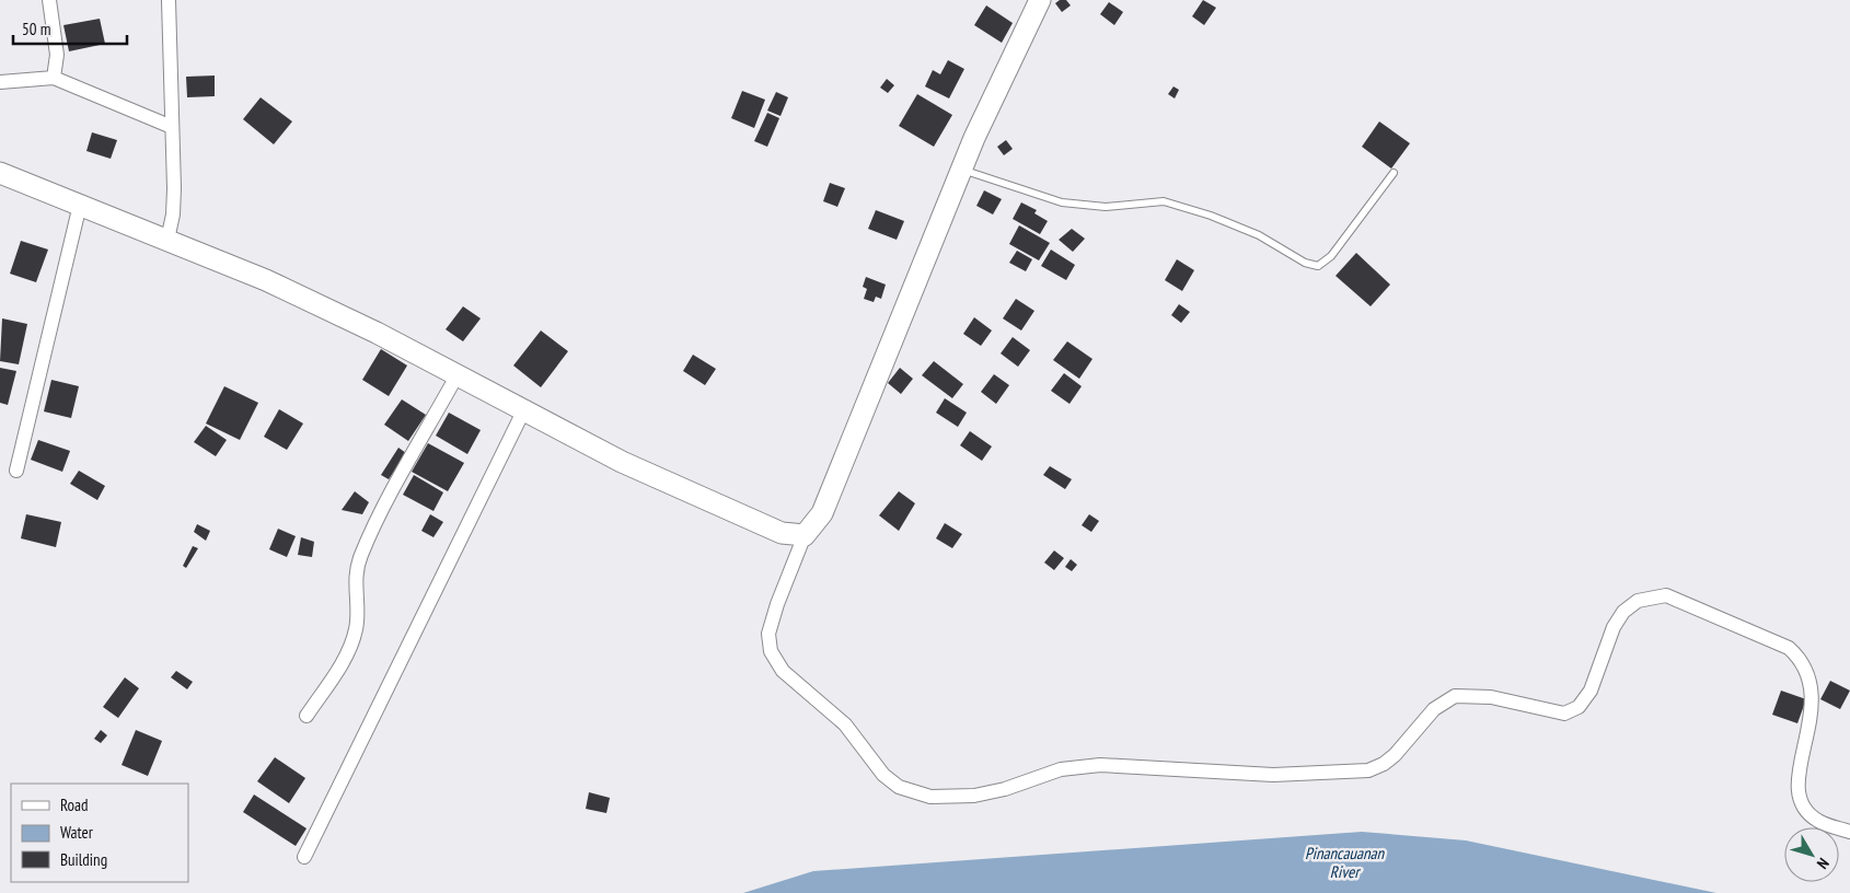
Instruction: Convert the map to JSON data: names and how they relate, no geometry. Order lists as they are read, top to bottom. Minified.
{"water":["Pinancauanan River"],"legend":["Road","Water","Building"],"scale_bar":"50 m","north":"bottom right"}
